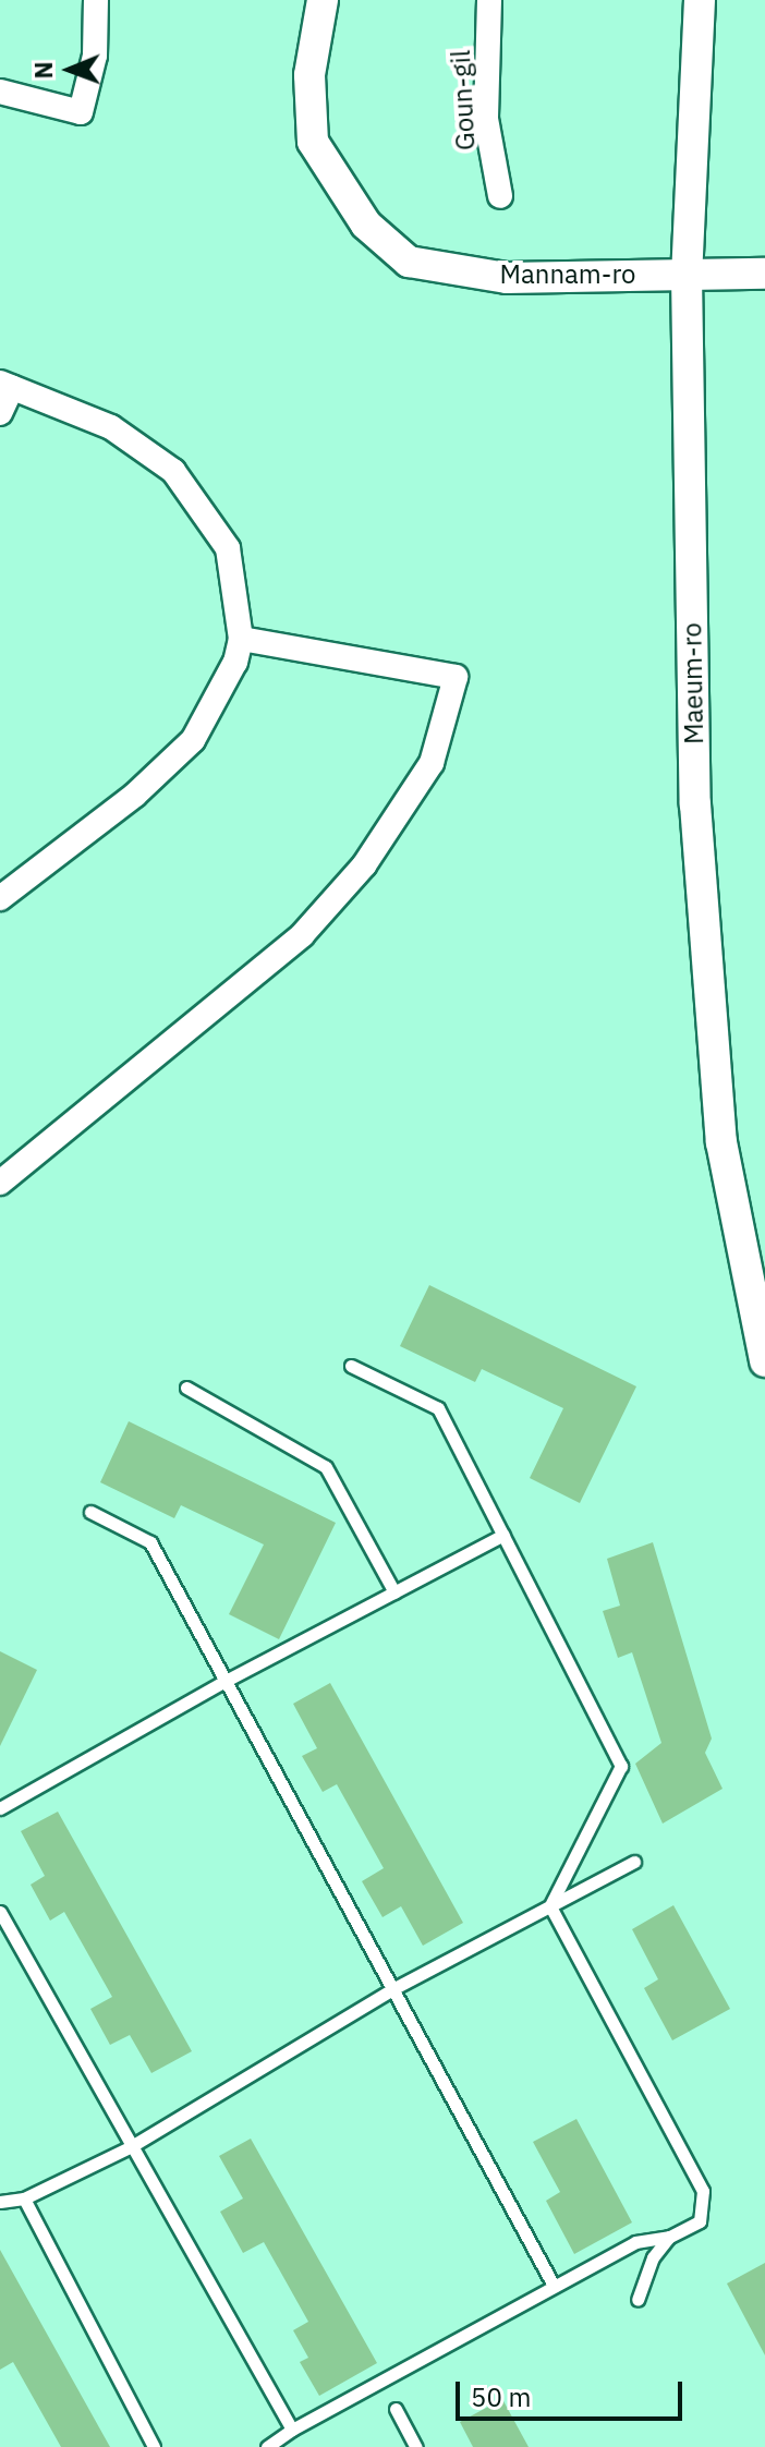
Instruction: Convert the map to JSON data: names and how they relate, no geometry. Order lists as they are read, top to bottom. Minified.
{"streets":{"street":["Goun-gil","Mannam-ro","Maeum-ro"]},"crossings":[["Mannam-ro","Maeum-ro"]],"scale_bar":"50 m","north":"left"}
